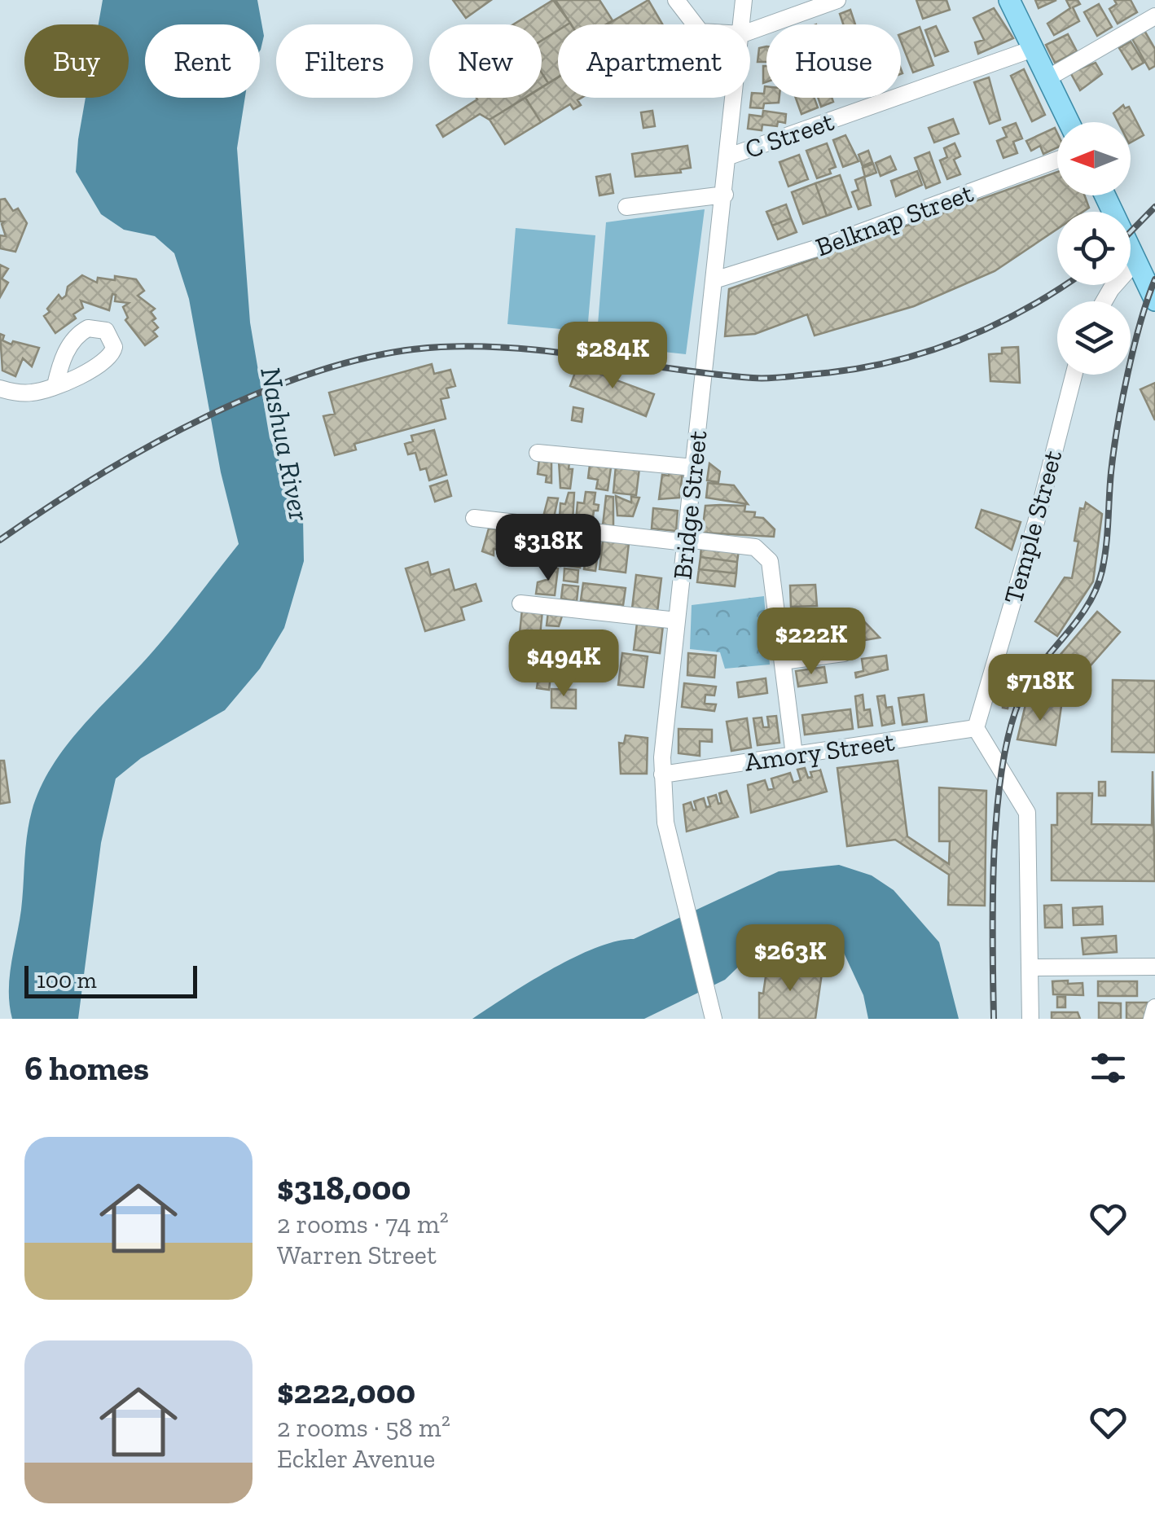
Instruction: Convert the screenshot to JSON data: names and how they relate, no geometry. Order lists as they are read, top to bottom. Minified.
{"streets":{"street":["C Street","Belknap Street","Bridge Street","Temple Street","Amory Street"]},"crossings":[["C Street","Bridge Street"],["Belknap Street","Bridge Street"],["Bridge Street","Amory Street"],["Temple Street","Amory Street"]],"water":["Nashua River"],"scale_bar":"100 m","north":"left","page":{"chip":["Buy","Rent","Filters","New","Apartment","House"],"price":["$284K","$318K","$222K","$494K","$718K","$263K"],"scale":"100 m","heading":"6 homes","list":[{"name":"$318,000","note":"2 rooms · 74 m² · Warren Street"},{"name":"$222,000","note":"2 rooms · 58 m² · Eckler Avenue"}]}}
